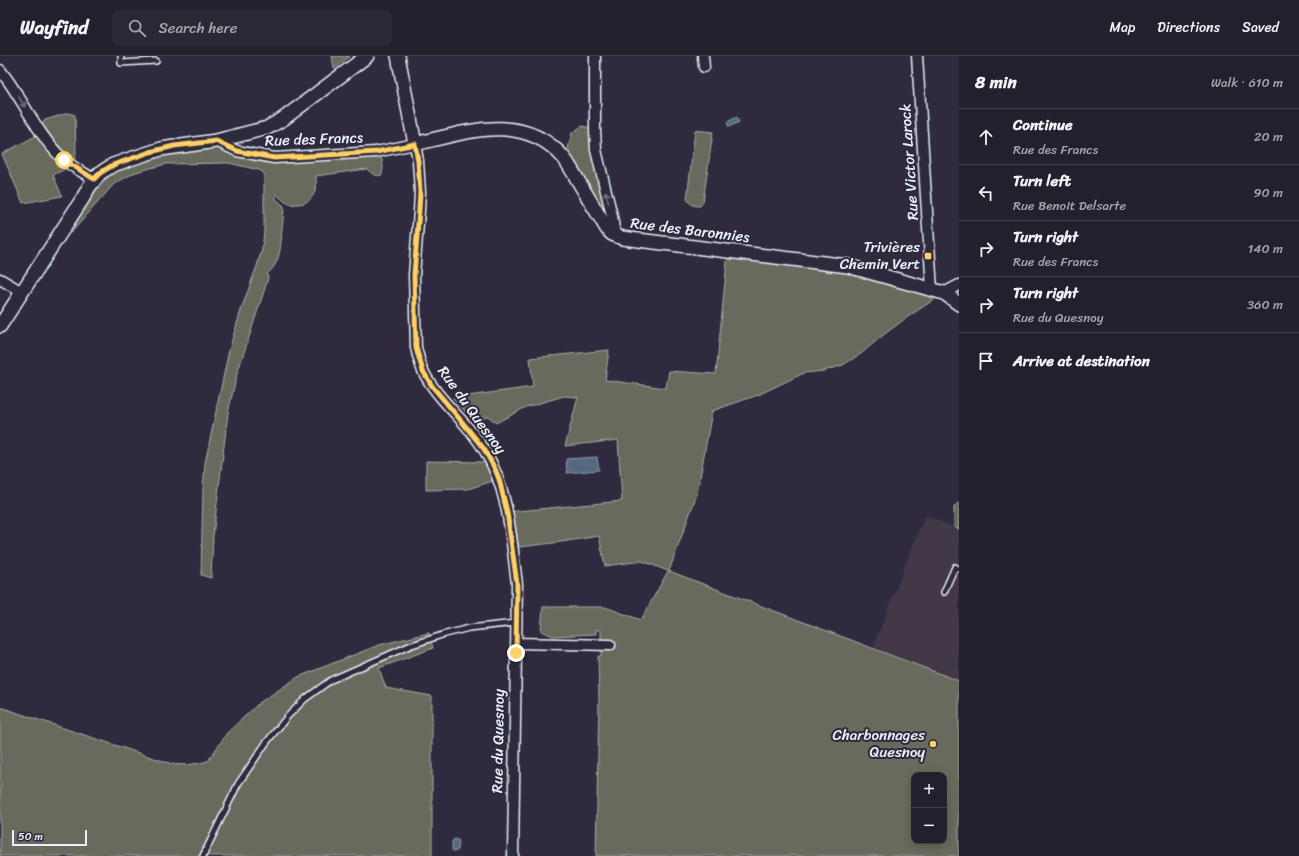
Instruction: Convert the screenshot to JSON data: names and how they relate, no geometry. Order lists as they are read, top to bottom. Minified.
{"streets":{"street":["Rue des Francs","Rue Victor Larock","Rue des Baronnies","Rue du Quesnoy"]},"crossings":[["Rue des Francs","Rue des Baronnies"],["Rue des Francs","Rue du Quesnoy"],["Rue Victor Larock","Rue des Baronnies"],["Rue des Baronnies","Rue du Quesnoy"]],"places":{"transit":["Trivières Chemin Vert"],"other":["Charbonnages Quesnoy"]},"scale_bar":"50 m","page":{"header":"Wayfind","search":"Search here","nav":["Map","Directions","Saved"],"heading":["8 min","Walk · 610 m"],"list":[["Continue","Rue des Francs","20 m"],["Turn left","Rue Benoit Delsarte","90 m"],["Turn right","Rue des Francs","140 m"],["Turn right","Rue du Quesnoy","360 m"],"Arrive at destination"],"map_buttons":["+","−"],"scale":"50 m"}}
